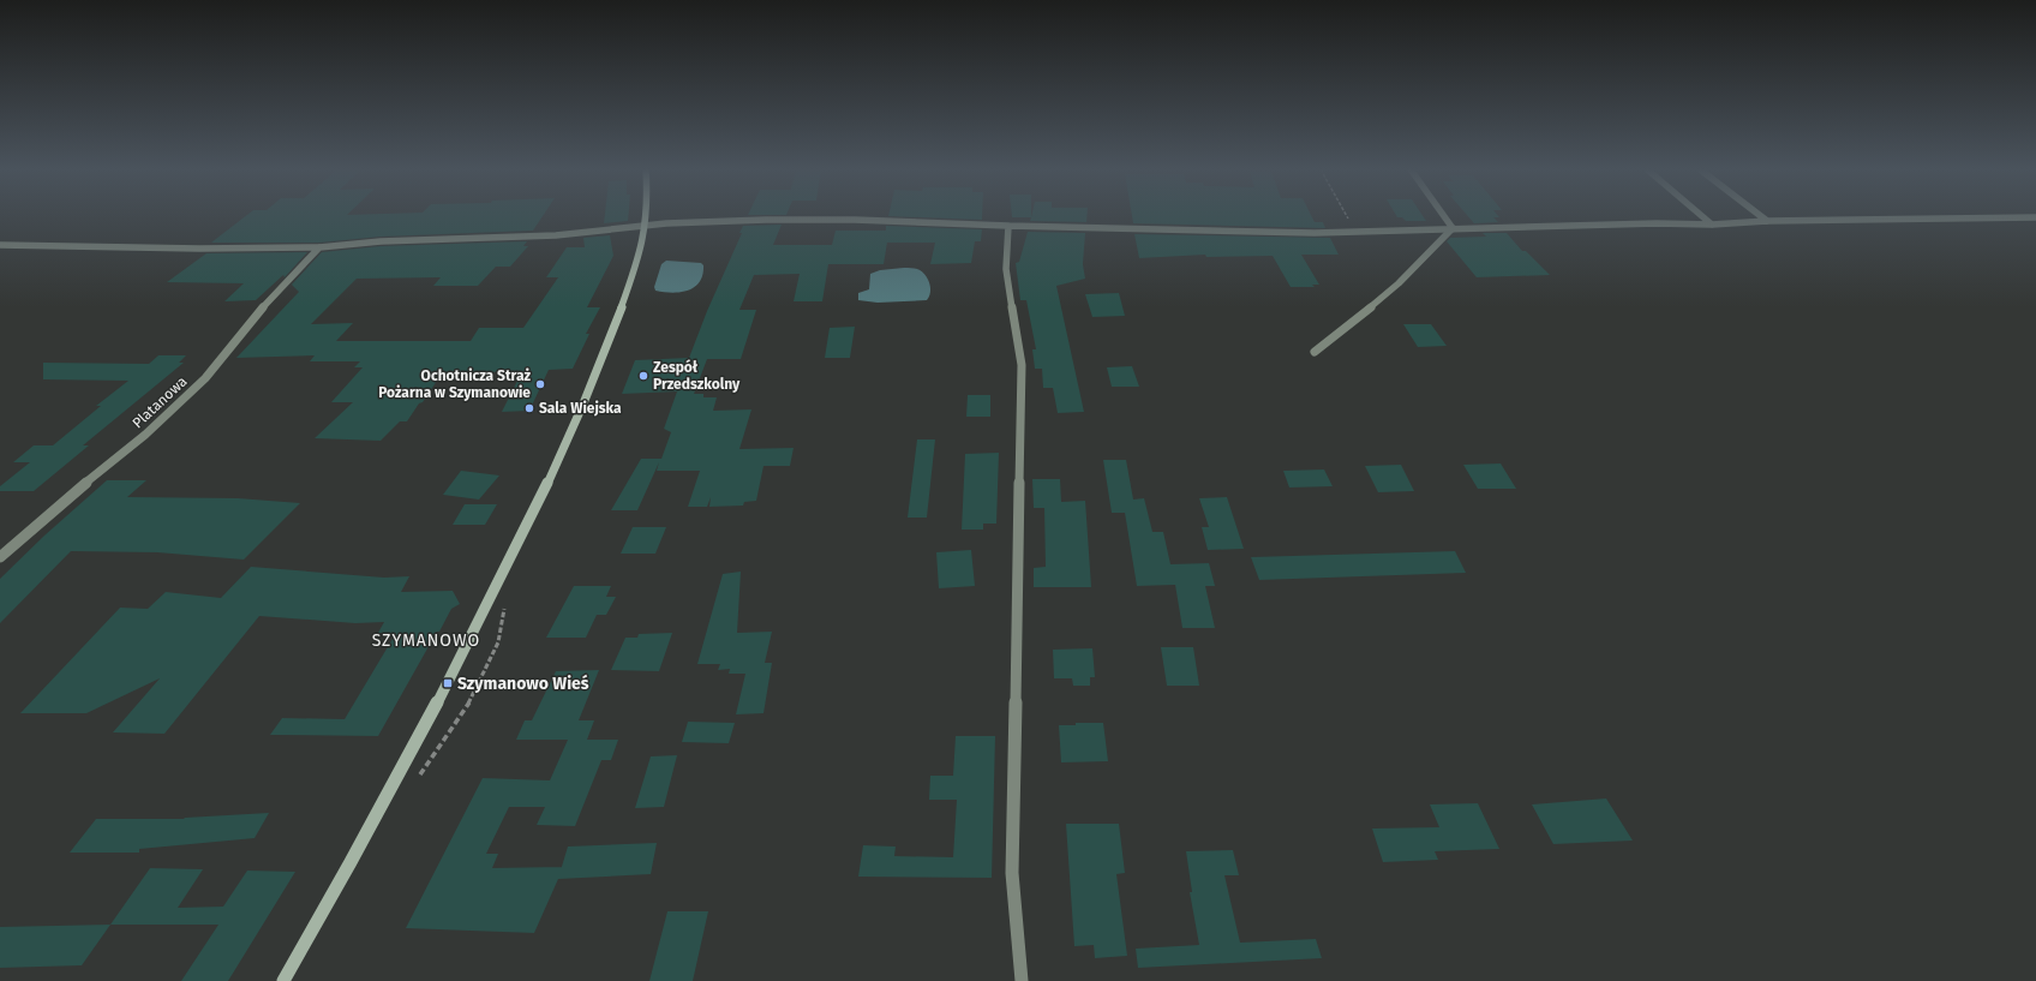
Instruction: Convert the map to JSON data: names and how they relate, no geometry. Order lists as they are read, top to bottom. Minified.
{"streets":{"street":["Platanowa"]},"districts":["SZYMANOWO"],"places":{"other":["Zespół Przedszkolny","Ochotnicza Straż Pożarna w Szymanowie","Sala Wiejska"],"transit":["Szymanowo Wieś"]}}
